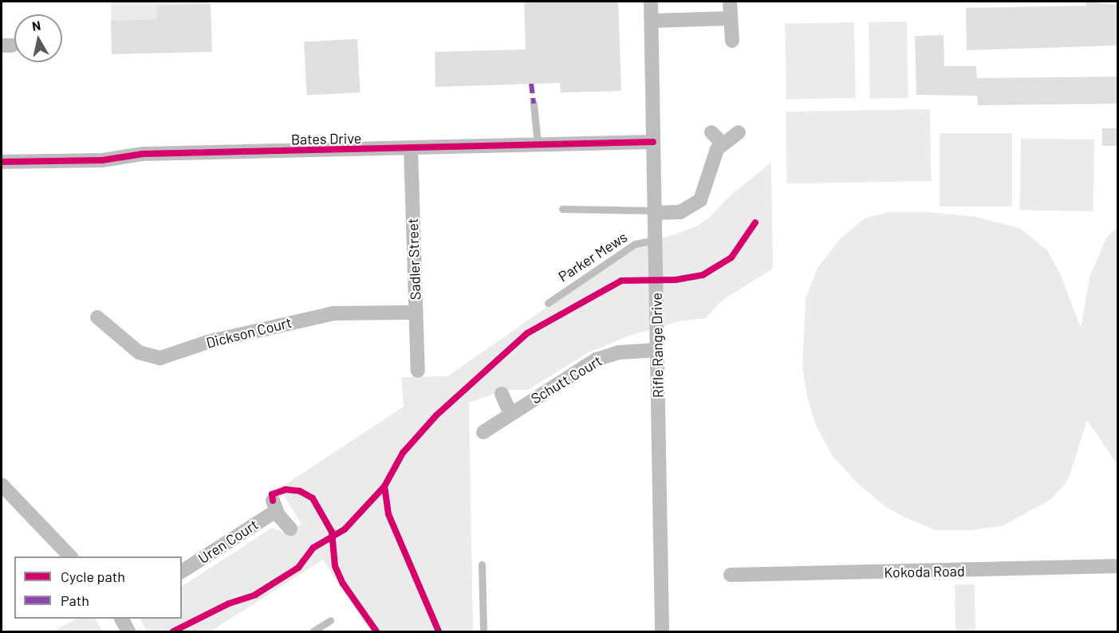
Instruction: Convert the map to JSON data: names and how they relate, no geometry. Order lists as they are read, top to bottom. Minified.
{"streets":{"street":["Bates Drive","Sadler Street","Dickson Court","Rifle Range Drive","Schutt Court","Uren Court","Kokoda Road"],"lane":["Parker Mews"]},"crossings":[["Bates Drive","Sadler Street"],["Bates Drive","Rifle Range Drive"],["Parker Mews","Rifle Range Drive"],["Sadler Street","Dickson Court"],["Rifle Range Drive","Schutt Court"]],"legend":["Cycle path","Path"],"north":"top"}
